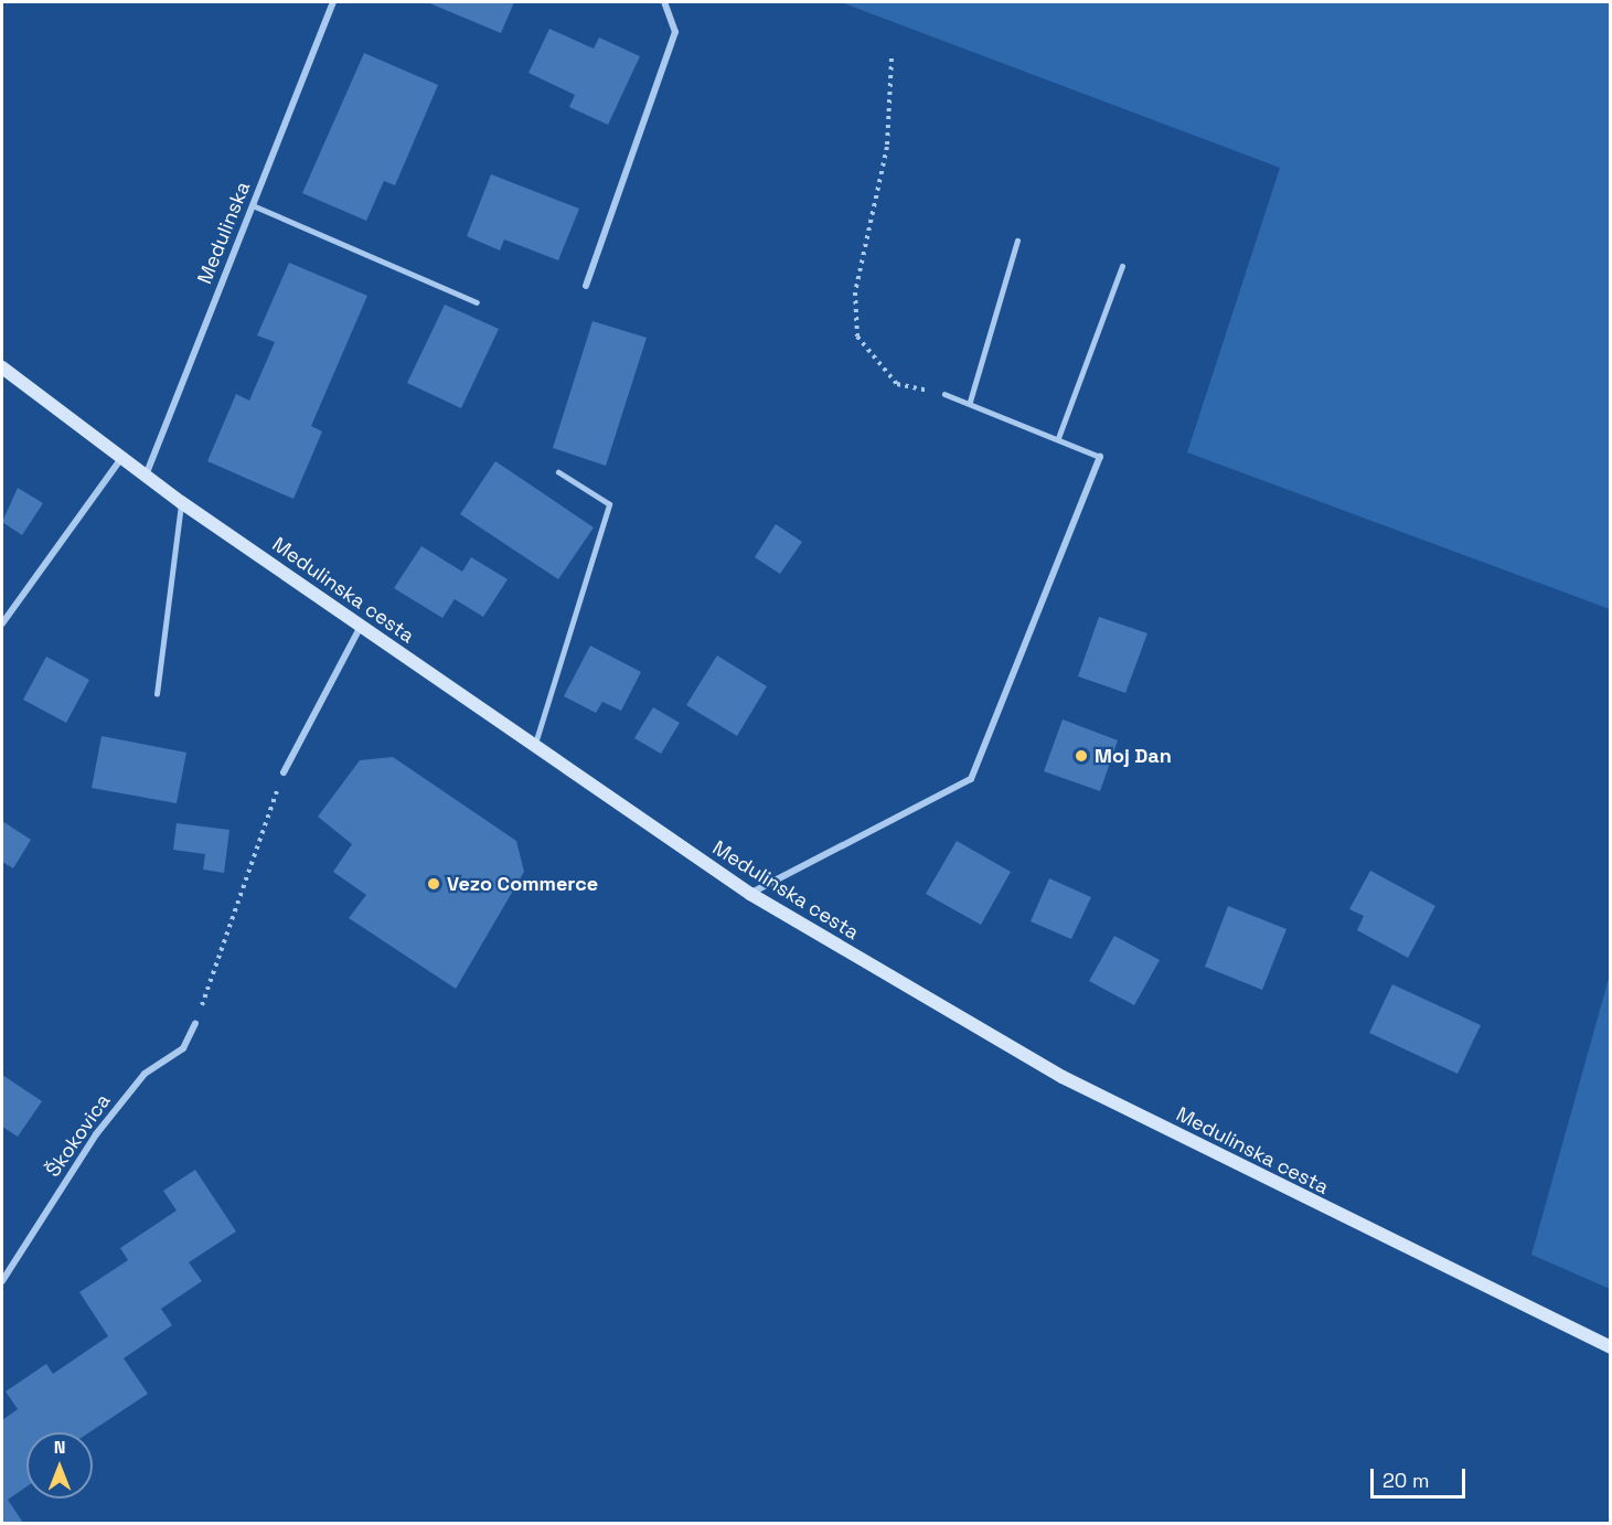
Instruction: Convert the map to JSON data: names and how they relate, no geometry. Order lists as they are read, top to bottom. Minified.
{"streets":{"main road":["Medulinska cesta"],"street":["Medulinska","Škokovica"]},"crossings":[["Medulinska","Medulinska cesta"]],"places":["Moj Dan","Vezo Commerce"],"scale_bar":"20 m","north":"top"}
